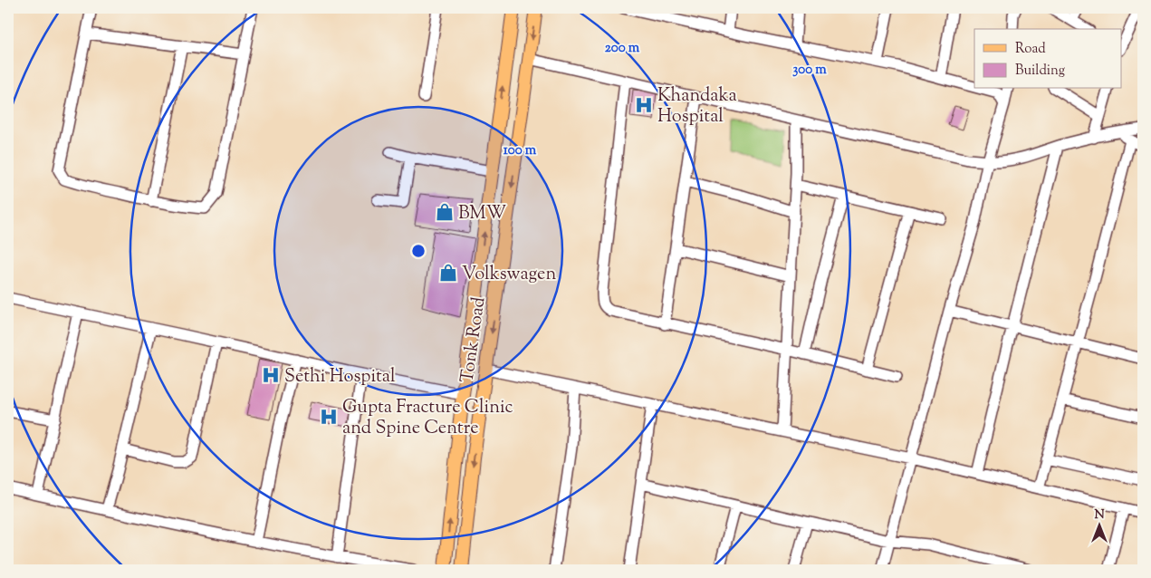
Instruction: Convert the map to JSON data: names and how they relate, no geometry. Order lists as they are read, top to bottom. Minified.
{"streets":{"main road":["Tonk Road"]},"places":{"hospital":["Khandaka Hospital","Sethi Hospital","Gupta Fracture Clinic and Spine Centre"],"shop":["BMW","Volkswagen"]},"legend":["Road","Building"],"north":"top","rings":["200 m","300 m","100 m"]}
